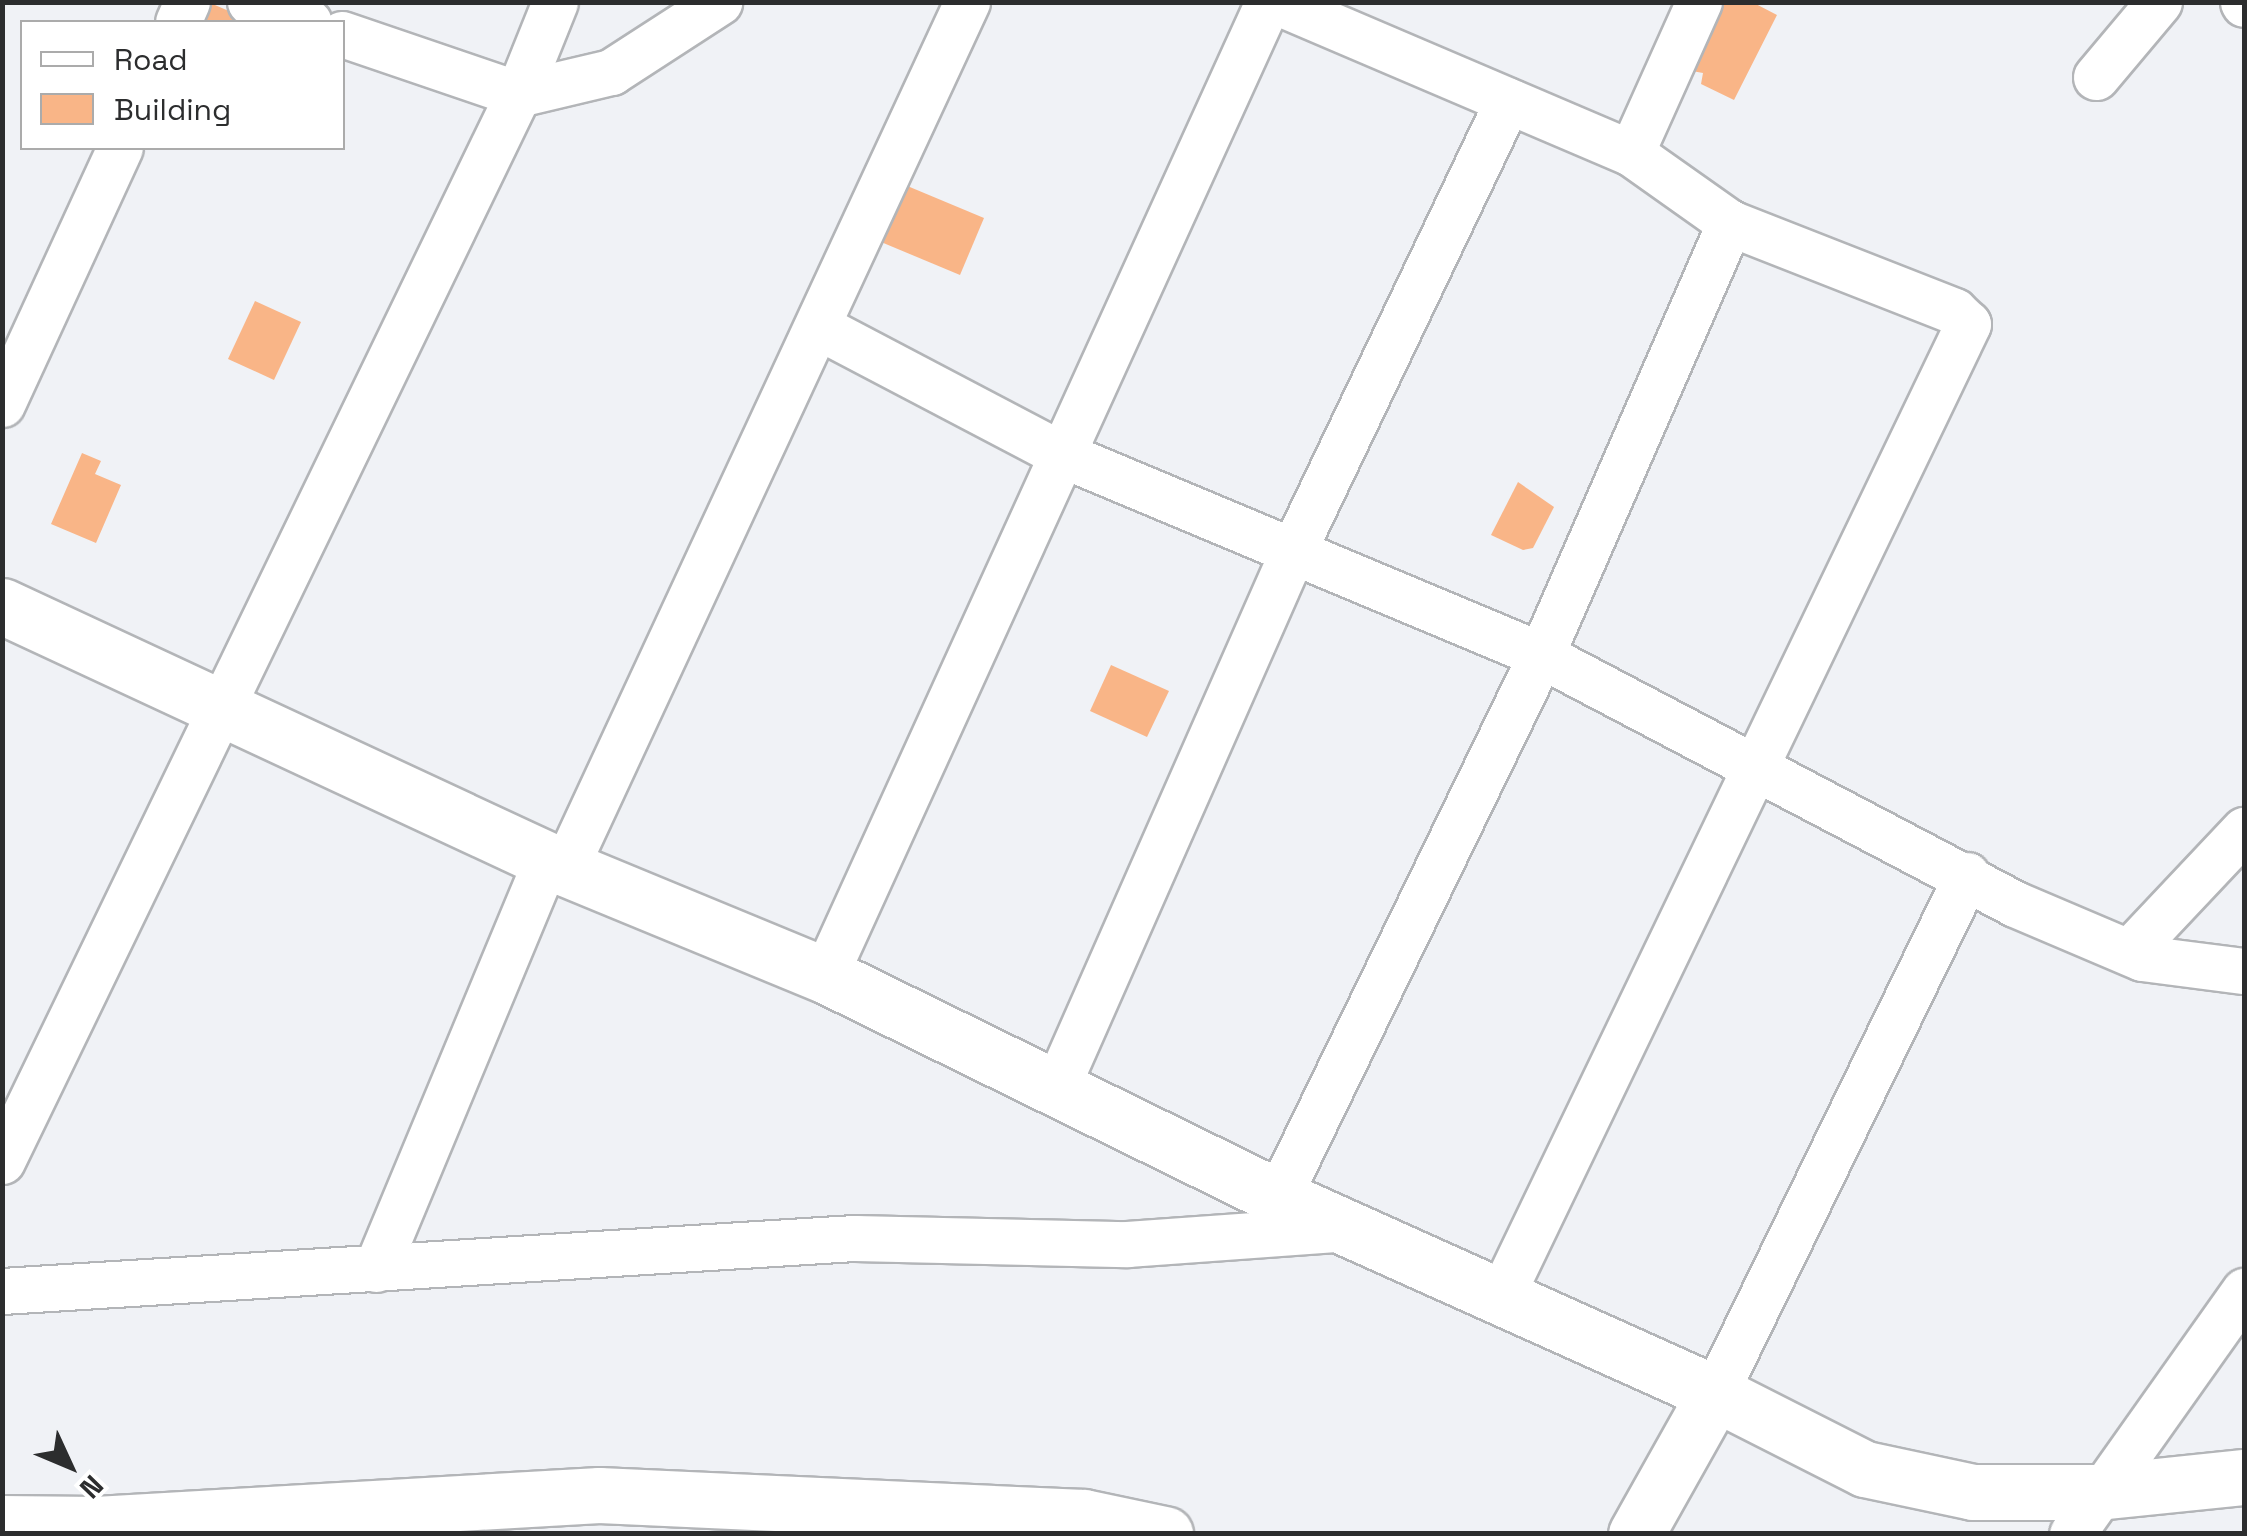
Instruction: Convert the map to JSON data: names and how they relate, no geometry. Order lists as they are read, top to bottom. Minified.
{"legend":["Road","Building"],"north":"bottom right"}
